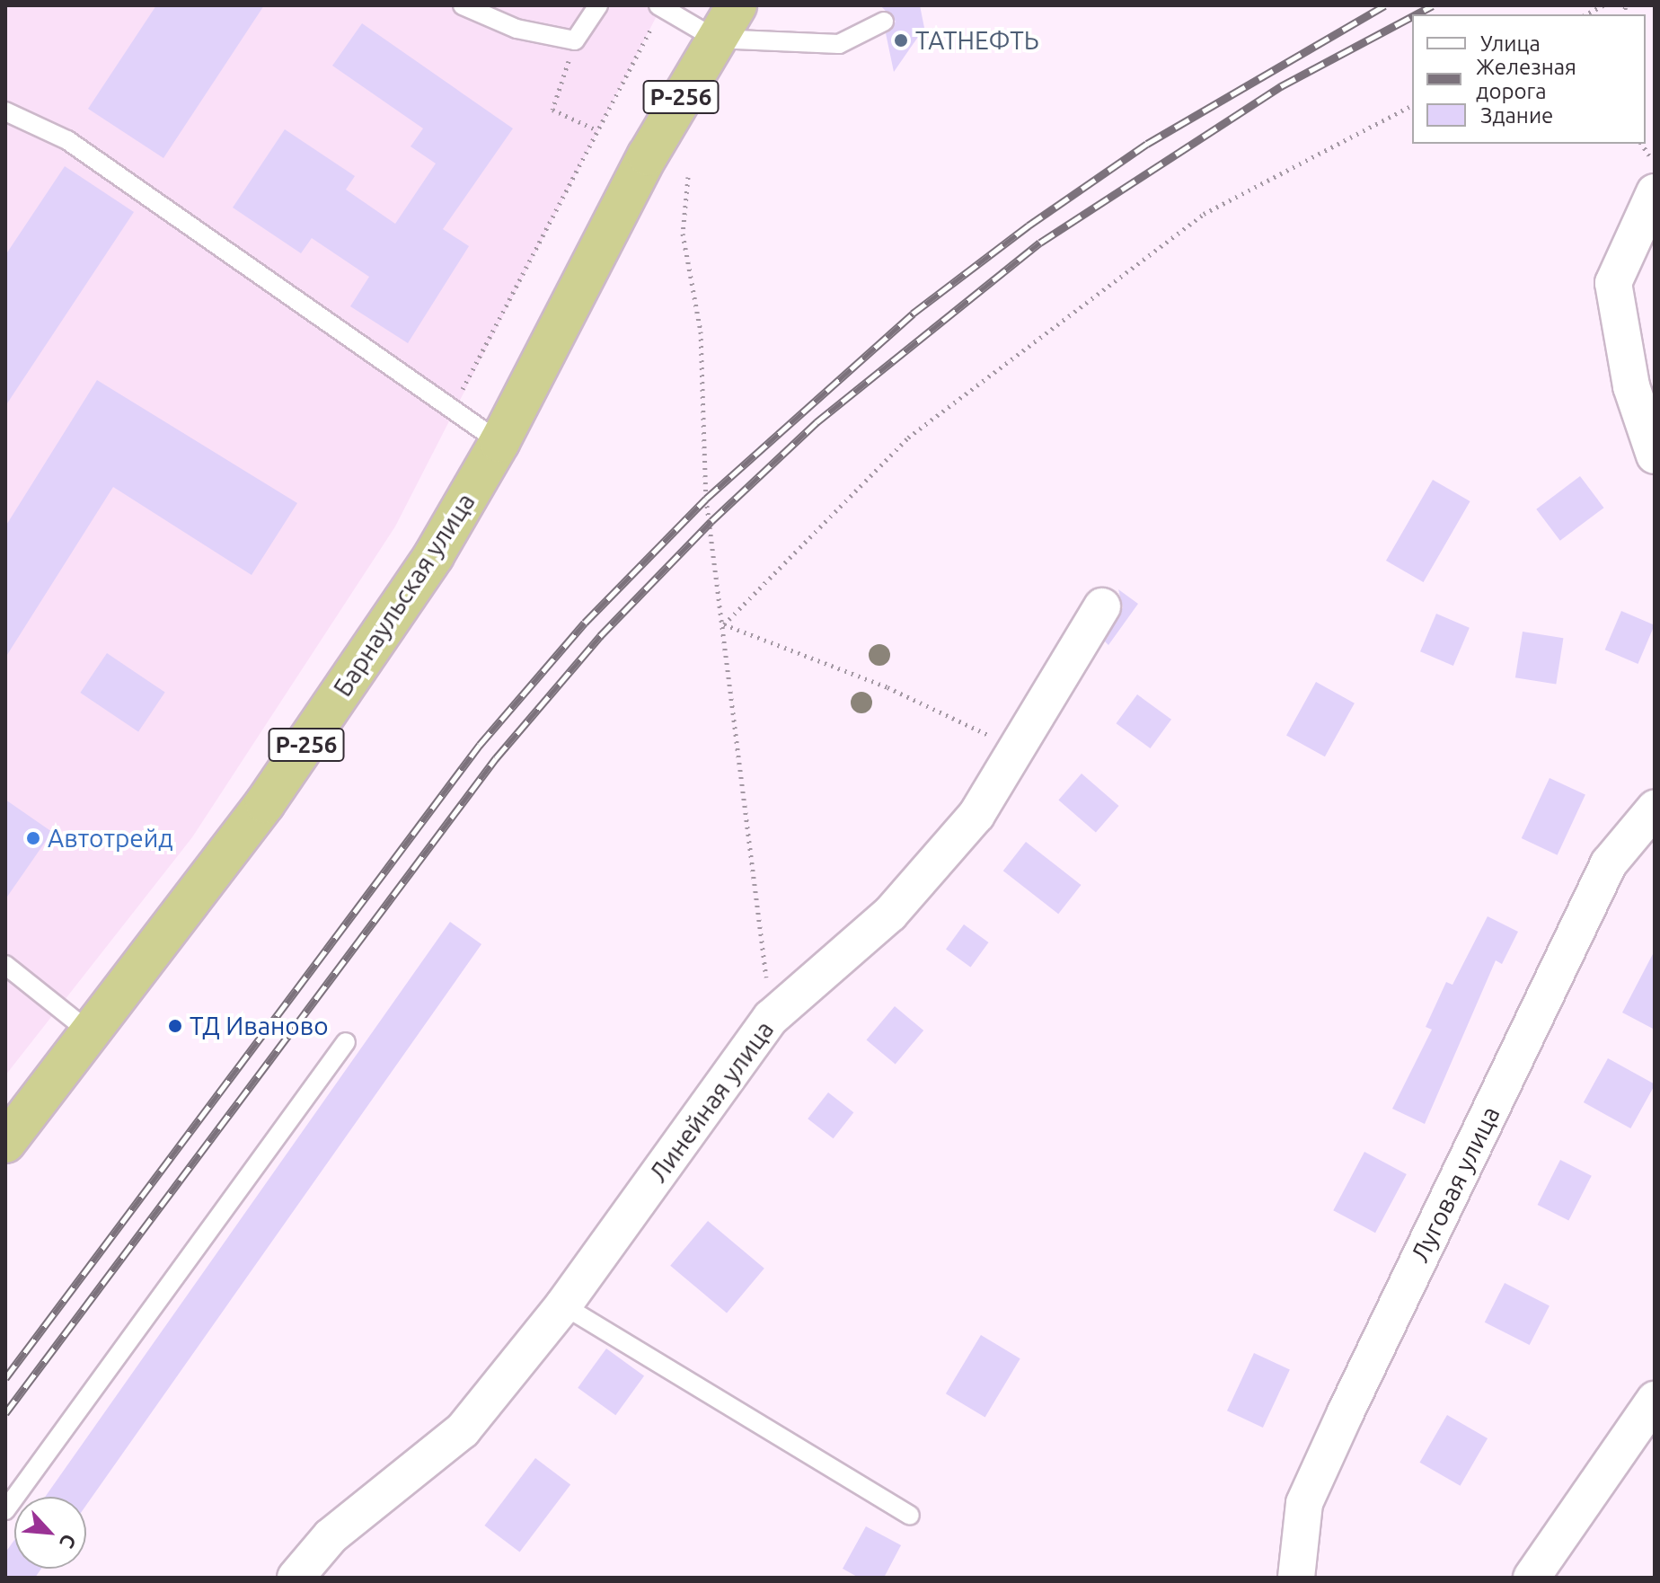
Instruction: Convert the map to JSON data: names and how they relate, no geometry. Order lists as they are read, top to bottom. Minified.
{"streets":{"highway":["Р-256","Барнаульская улица"],"street":["Линейная улица","Луговая улица"]},"places":["ТАТНЕФТЬ","Автотрейд","ТД Иваново"],"legend":["Улица","Железная дорога","Здание"],"north":"bottom right"}
